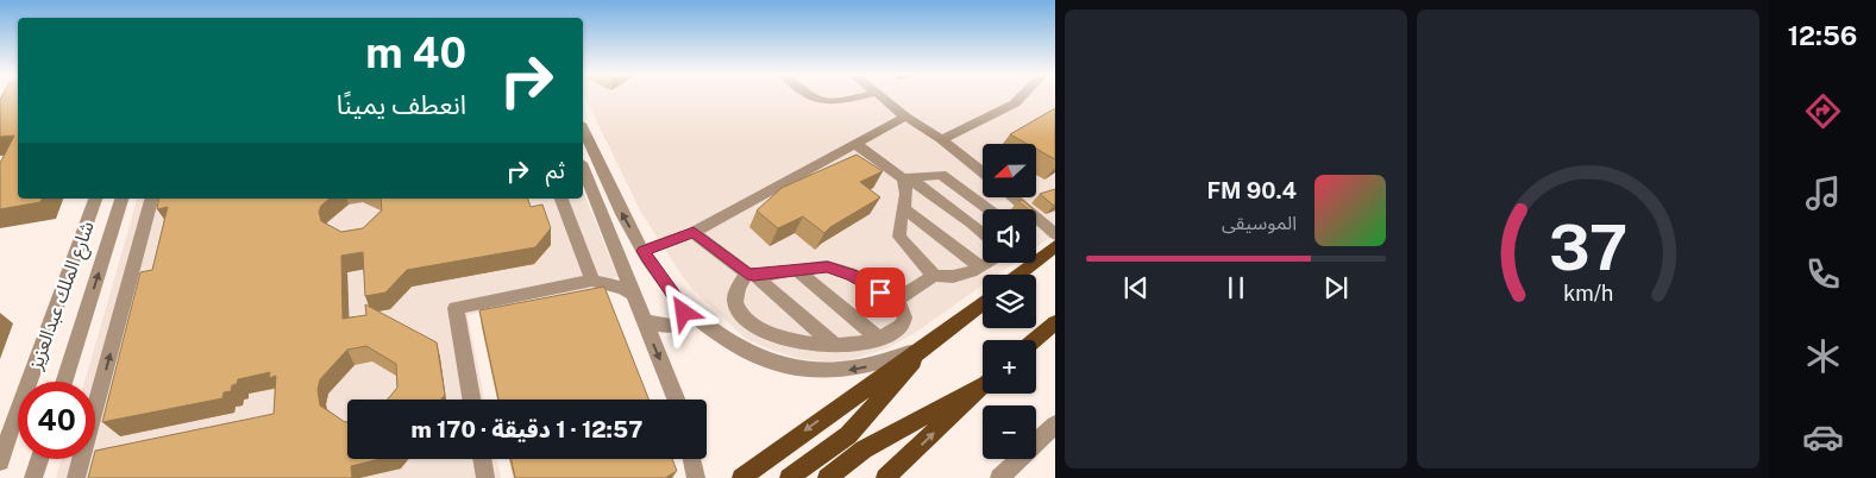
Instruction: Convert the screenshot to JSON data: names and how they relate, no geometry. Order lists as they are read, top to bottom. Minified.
{"streets":{"street":["شارع الملك عبدالعزيز"]},"north":"left","page":{"tabs":"12:56","turn":["40 m","انعطف يمينًا"],"then":"ثم","map_buttons":["+","−"],"song":["90.4 FM","الموسيقى"],"limit":"40","trip":"12:57 · 1 دقيقة · 170 m","gauge":["37","km/h"]}}
